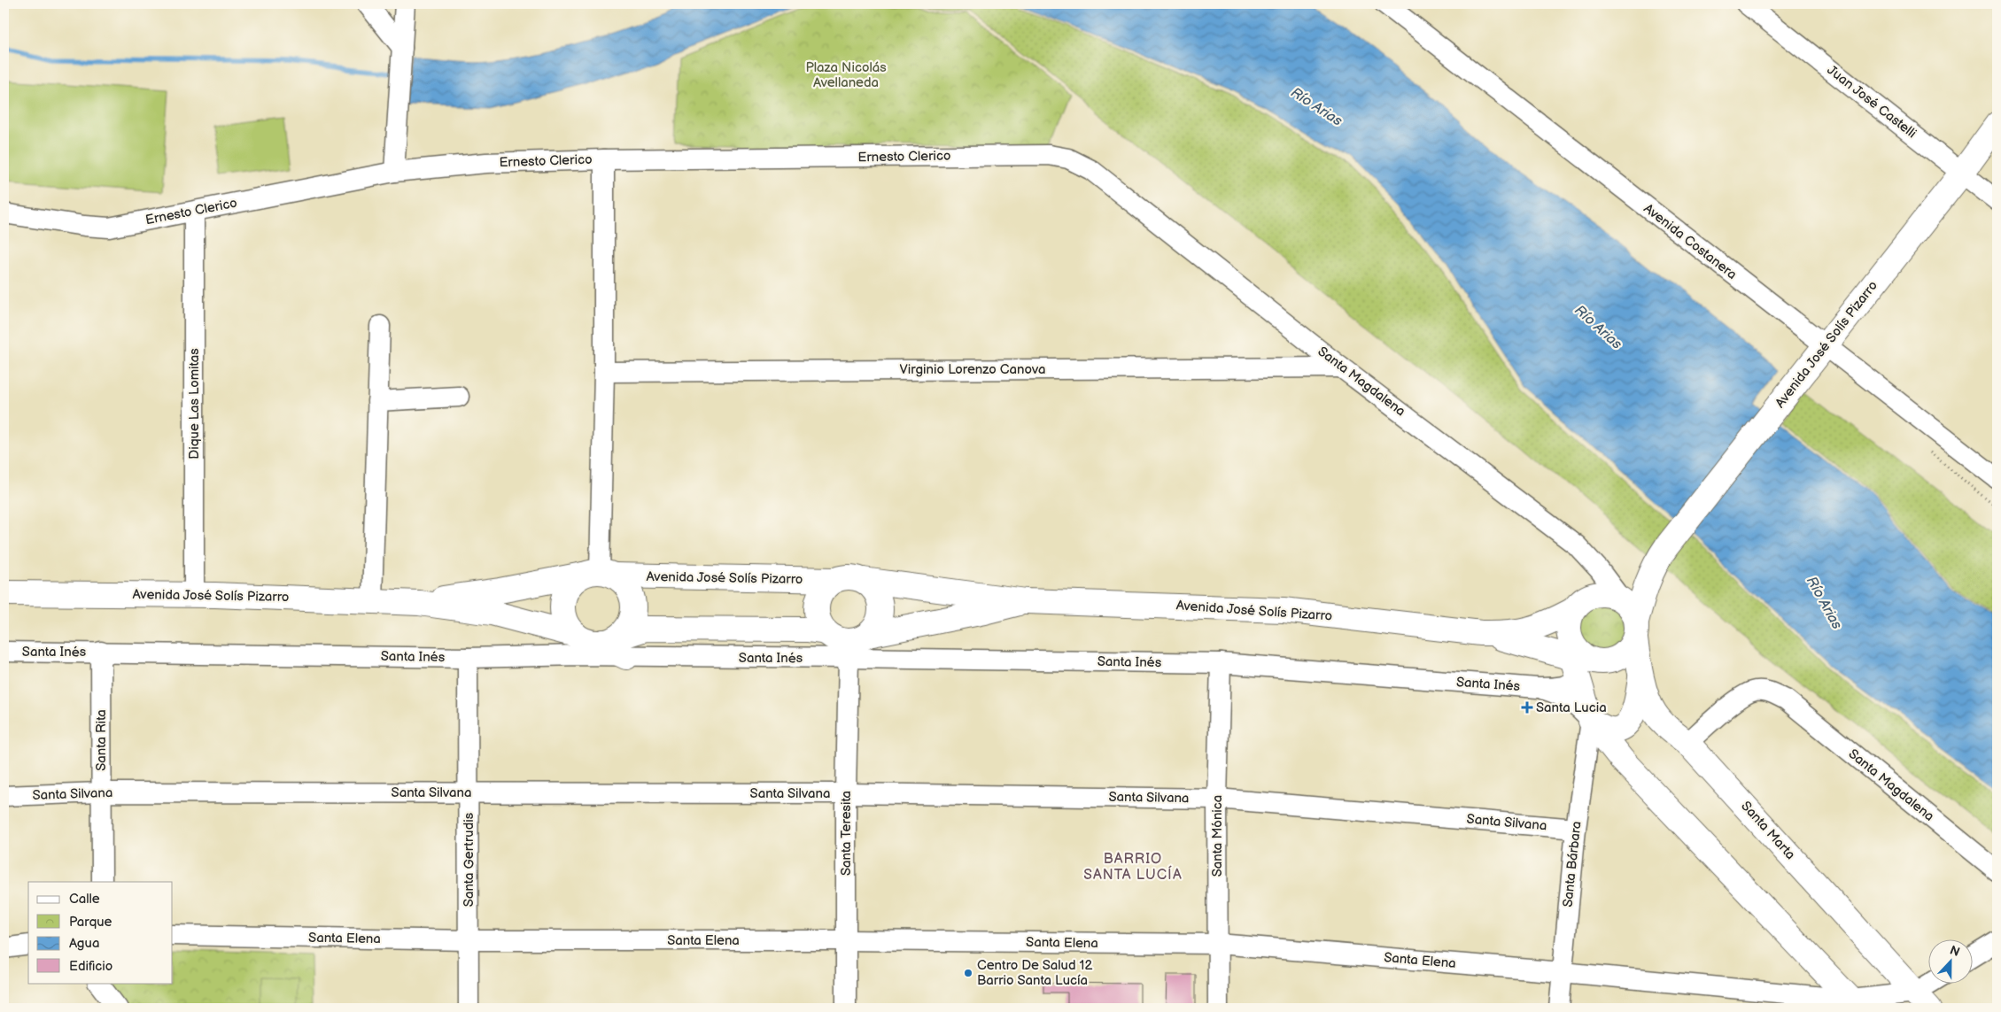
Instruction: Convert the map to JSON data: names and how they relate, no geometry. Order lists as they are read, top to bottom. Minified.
{"streets":{"main road":["Avenida José Solís Pizarro","Santa Marta"],"street":["Juan José Castelli","Ernesto Clerico","Avenida Costanera","Virginio Lorenzo Canova","Santa Magdalena","Dique Las Lomitas","Santa Inés","Santa Rita","Santa Silvana","Santa Teresita","Santa Mónica","Santa Gertrudis","Santa Bárbara","Santa Elena"]},"crossings":[["Juan José Castelli","Avenida José Solís Pizarro"],["Ernesto Clerico","Santa Magdalena"],["Ernesto Clerico","Dique Las Lomitas"],["Avenida Costanera","Avenida José Solís Pizarro"],["Avenida José Solís Pizarro","Santa Magdalena"],["Avenida José Solís Pizarro","Dique Las Lomitas"],["Avenida José Solís Pizarro","Santa Inés"],["Avenida José Solís Pizarro","Santa Marta"],["Avenida José Solís Pizarro","Santa Teresita"],["Virginio Lorenzo Canova","Santa Magdalena"],["Santa Magdalena","Santa Inés"],["Santa Magdalena","Santa Marta"],["Santa Inés","Santa Rita"],["Santa Inés","Santa Marta"],["Santa Inés","Santa Teresita"],["Santa Inés","Santa Mónica"],["Santa Inés","Santa Gertrudis"],["Santa Inés","Santa Bárbara"],["Santa Rita","Santa Silvana"],["Santa Silvana","Santa Teresita"],["Santa Silvana","Santa Mónica"],["Santa Silvana","Santa Gertrudis"],["Santa Silvana","Santa Bárbara"],["Santa Marta","Santa Elena"],["Santa Teresita","Santa Elena"],["Santa Mónica","Santa Elena"],["Santa Gertrudis","Santa Elena"],["Santa Bárbara","Santa Elena"]],"districts":["BARRIO SANTA LUCÍA"],"water":["Río Arias"],"parks":["Plaza Nicolás Avellaneda"],"places":{"health":["Santa Lucia"],"other":["Centro De Salud 12 Barrio Santa Lucía"]},"legend":["Calle","Parque","Agua","Edificio"],"north":"top"}
